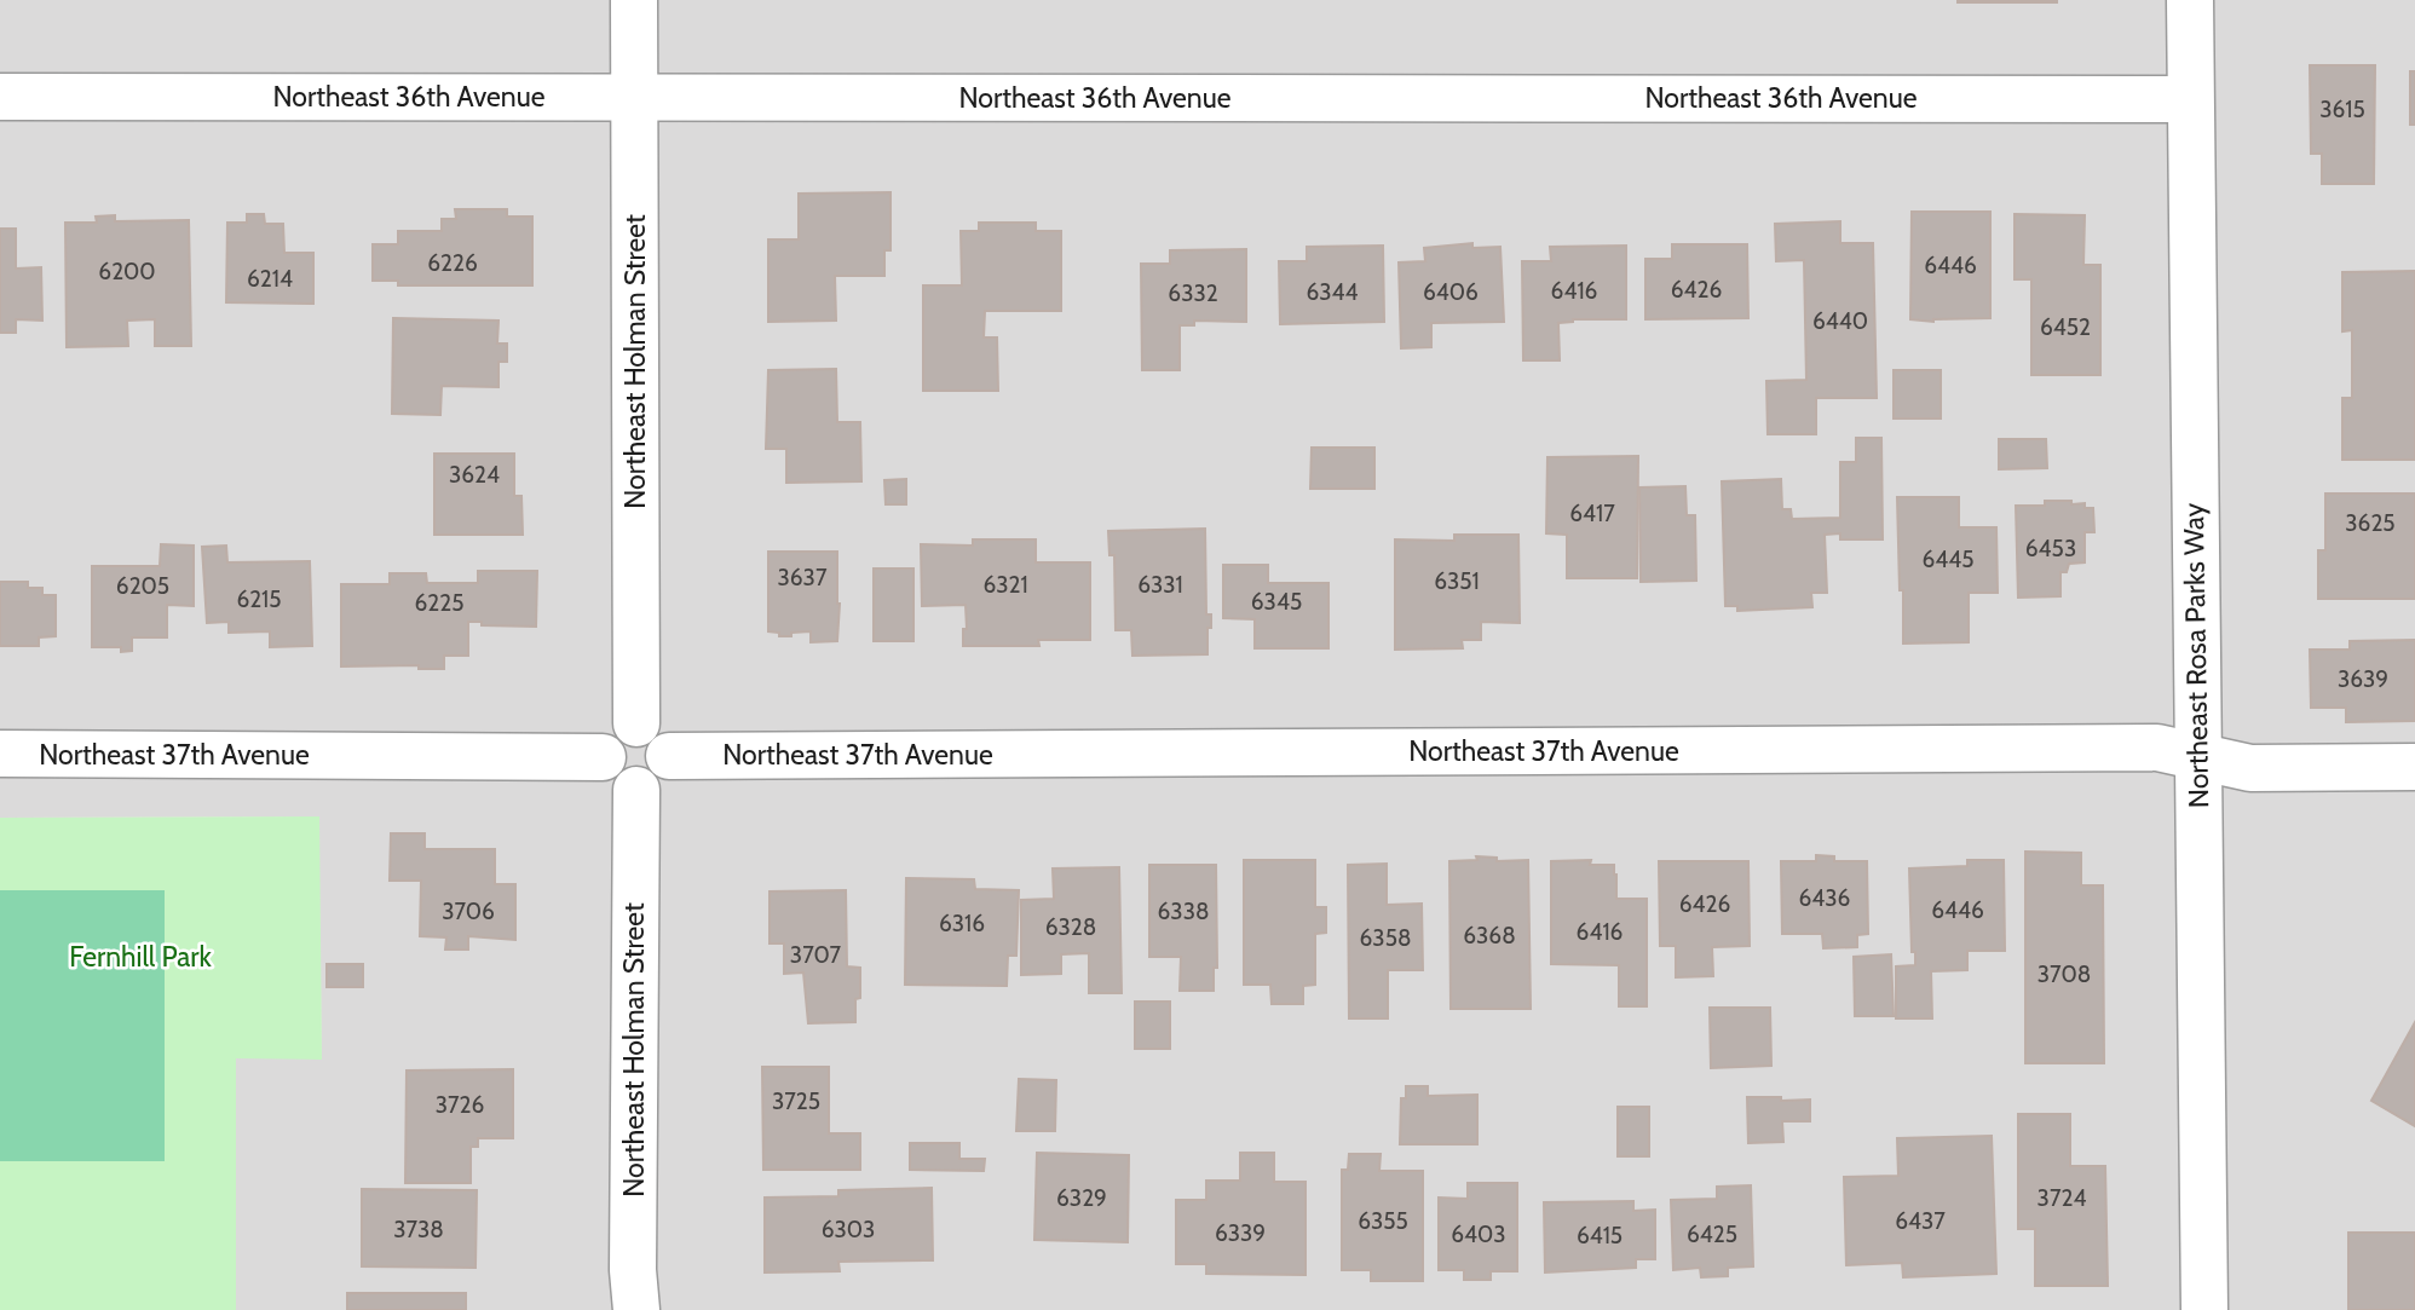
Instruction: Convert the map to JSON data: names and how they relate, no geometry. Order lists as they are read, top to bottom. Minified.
{"streets":{"street":["Northeast 36th Avenue","Northeast Holman Street","Northeast Rosa Parks Way","Northeast 37th Avenue"]},"crossings":[["Northeast 36th Avenue","Northeast Holman Street"],["Northeast 36th Avenue","Northeast Rosa Parks Way"],["Northeast Holman Street","Northeast 37th Avenue"],["Northeast Rosa Parks Way","Northeast 37th Avenue"]],"parks":["Fernhill Park"],"house_numbers":["3615","6226","6446","6200","6214","6426","6416","6344","6406","6332","6440","6452","3624","6417","3625","6453","6445","3637","6351","6321","6331","6205","6215","6345","6225","3639","6436","6426","6446","3706","6338","6316","6328","6416","6368","6358","3707","3708","3725","3726","6329","3724","6355","6437","3738","6303","6339","6403","6425","6415"]}
